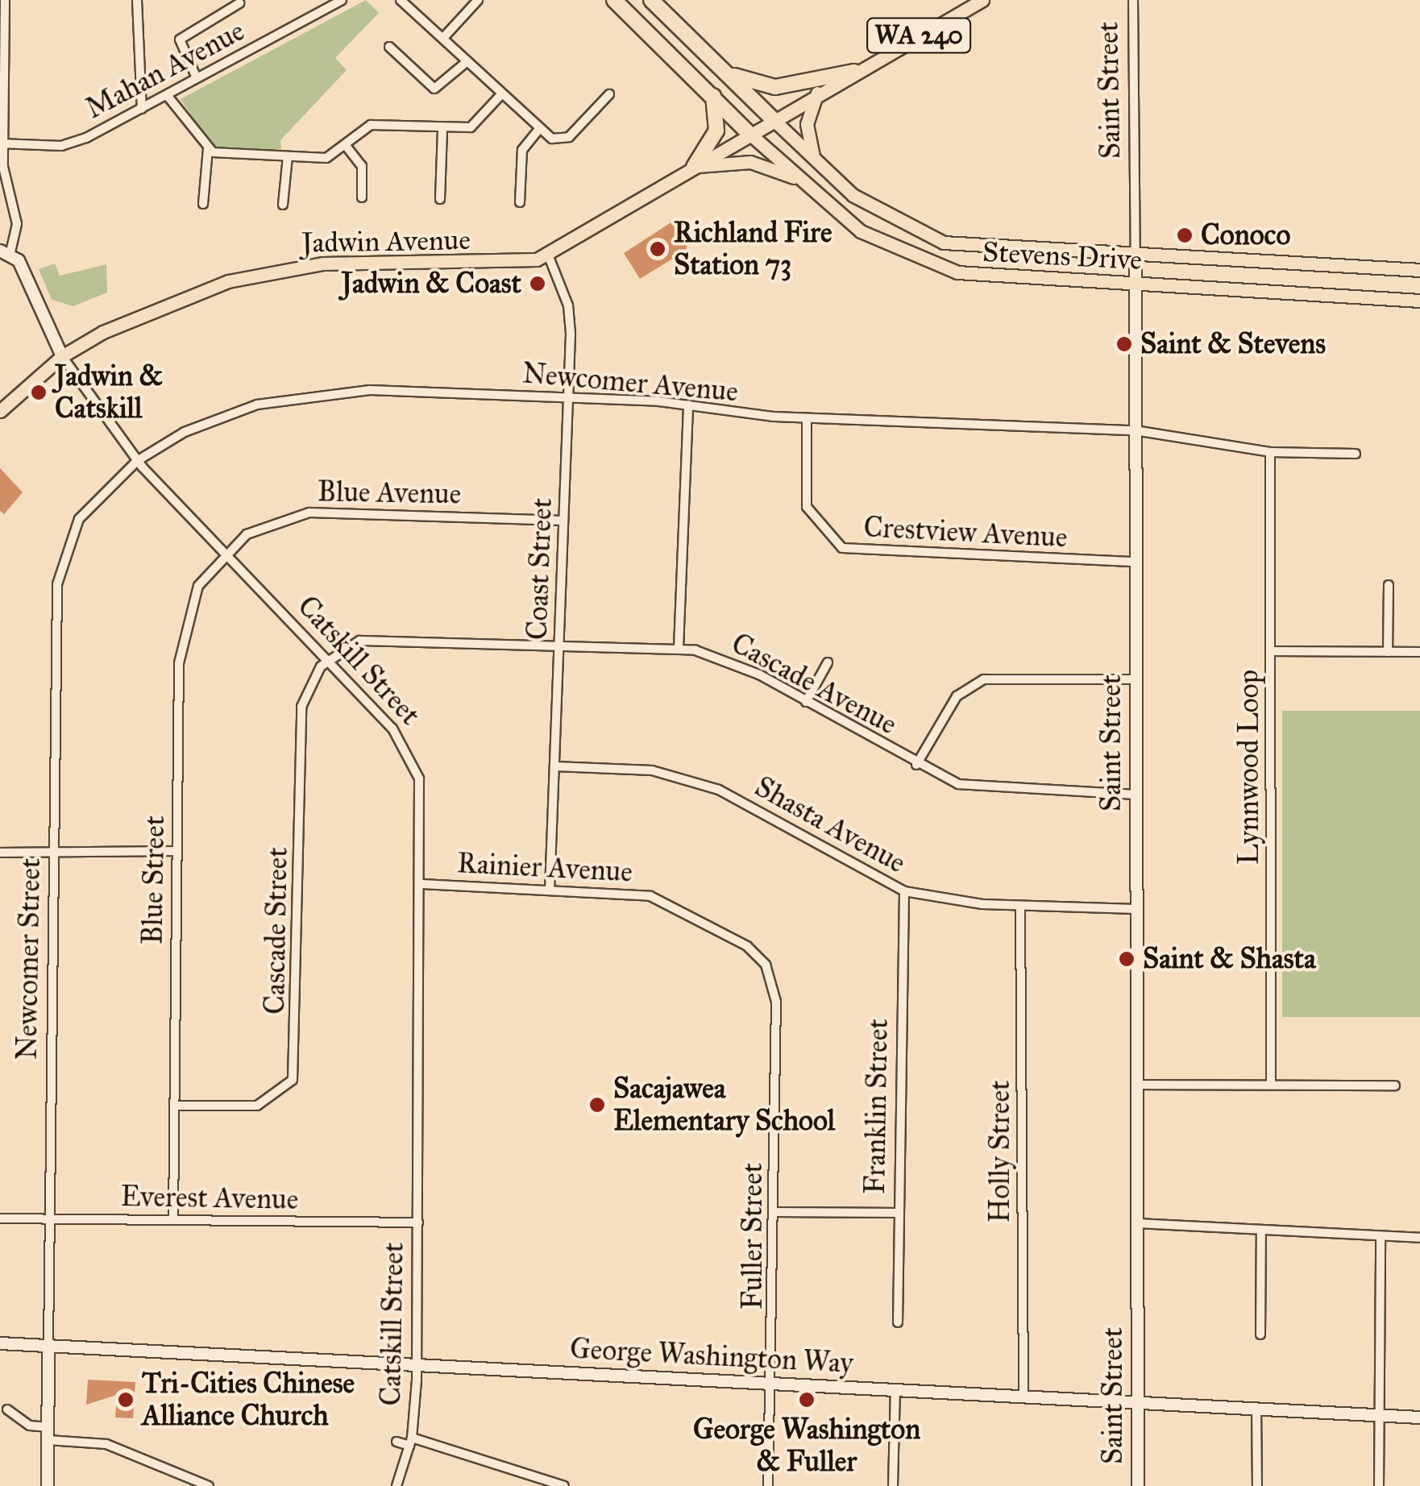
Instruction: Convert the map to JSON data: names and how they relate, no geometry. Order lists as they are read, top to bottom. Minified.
{"streets":{"highway":["WA 240"],"main road":["Jadwin Avenue","Stevens Drive"],"street":["Mahan Avenue","Saint Street","Newcomer Avenue","Blue Avenue","Crestview Avenue","Coast Street","Catskill Street","Cascade Avenue","Lynnwood Loop","Shasta Avenue","Rainier Avenue","Blue Street","Cascade Street","Newcomer Street","Franklin Street","Holly Street","Everest Avenue","Fuller Street","George Washington Way"]},"crossings":[["WA 240","Jadwin Avenue"],["WA 240","Stevens Drive"],["Mahan Avenue","Catskill Street"],["Saint Street","Stevens Drive"],["Saint Street","Newcomer Avenue"],["Saint Street","Crestview Avenue"],["Saint Street","Cascade Avenue"],["Saint Street","Shasta Avenue"],["Saint Street","George Washington Way"],["Jadwin Avenue","Stevens Drive"],["Jadwin Avenue","Coast Street"],["Jadwin Avenue","Catskill Street"],["Newcomer Avenue","Crestview Avenue"],["Newcomer Avenue","Coast Street"],["Newcomer Avenue","Catskill Street"],["Newcomer Avenue","Newcomer Street"],["Blue Avenue","Coast Street"],["Blue Avenue","Catskill Street"],["Blue Avenue","Blue Street"],["Coast Street","Cascade Avenue"],["Coast Street","Shasta Avenue"],["Coast Street","Rainier Avenue"],["Catskill Street","Cascade Avenue"],["Catskill Street","Rainier Avenue"],["Catskill Street","Blue Street"],["Catskill Street","Cascade Street"],["Catskill Street","Newcomer Street"],["Catskill Street","Everest Avenue"],["Catskill Street","George Washington Way"],["Cascade Avenue","Cascade Street"],["Shasta Avenue","Franklin Street"],["Shasta Avenue","Holly Street"],["Rainier Avenue","Fuller Street"],["Blue Street","Cascade Street"],["Blue Street","Everest Avenue"],["Newcomer Street","Everest Avenue"],["Newcomer Street","George Washington Way"],["Holly Street","George Washington Way"],["Fuller Street","George Washington Way"]],"places":["Conoco","Richland Fire Station 73","Jadwin & Coast","Saint & Stevens","Jadwin & Catskill","Saint & Shasta","Sacajawea Elementary School","Tri-Cities Chinese Alliance Church","George Washington & Fuller"]}
